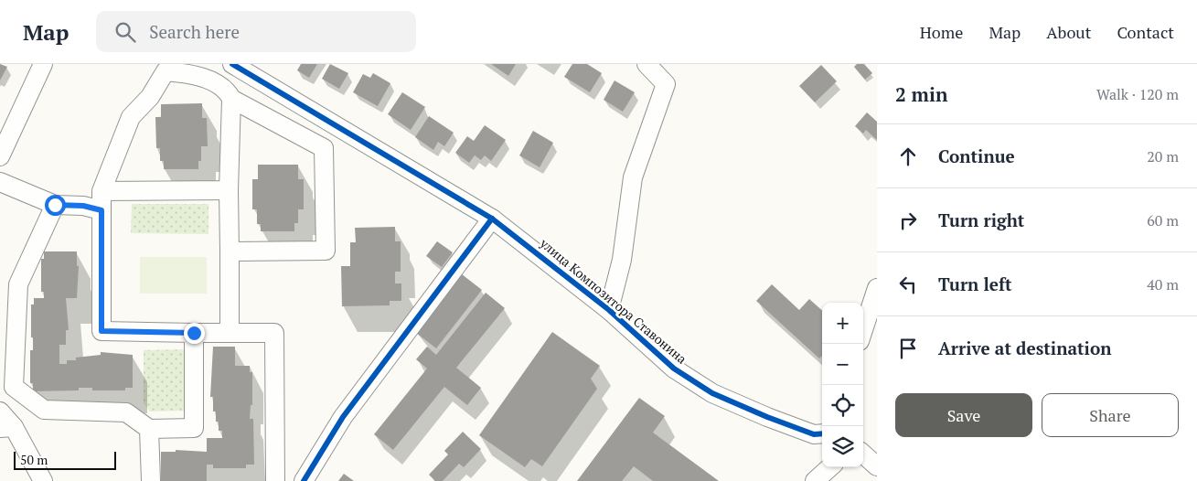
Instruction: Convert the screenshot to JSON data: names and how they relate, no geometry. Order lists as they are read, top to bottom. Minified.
{"streets":{"street":["улица Композитора Ставонина"]},"scale_bar":"50 m","page":{"header":"Map","search":"Search here","nav":["Home","Map","About","Contact"],"heading":["2 min","Walk · 120 m"],"list":[["Continue","20 m"],["Turn right","60 m"],["Turn left","40 m"],"Arrive at destination"],"map_buttons":["+","−"],"buttons":["Save","Share"],"scale":"50 m"}}
